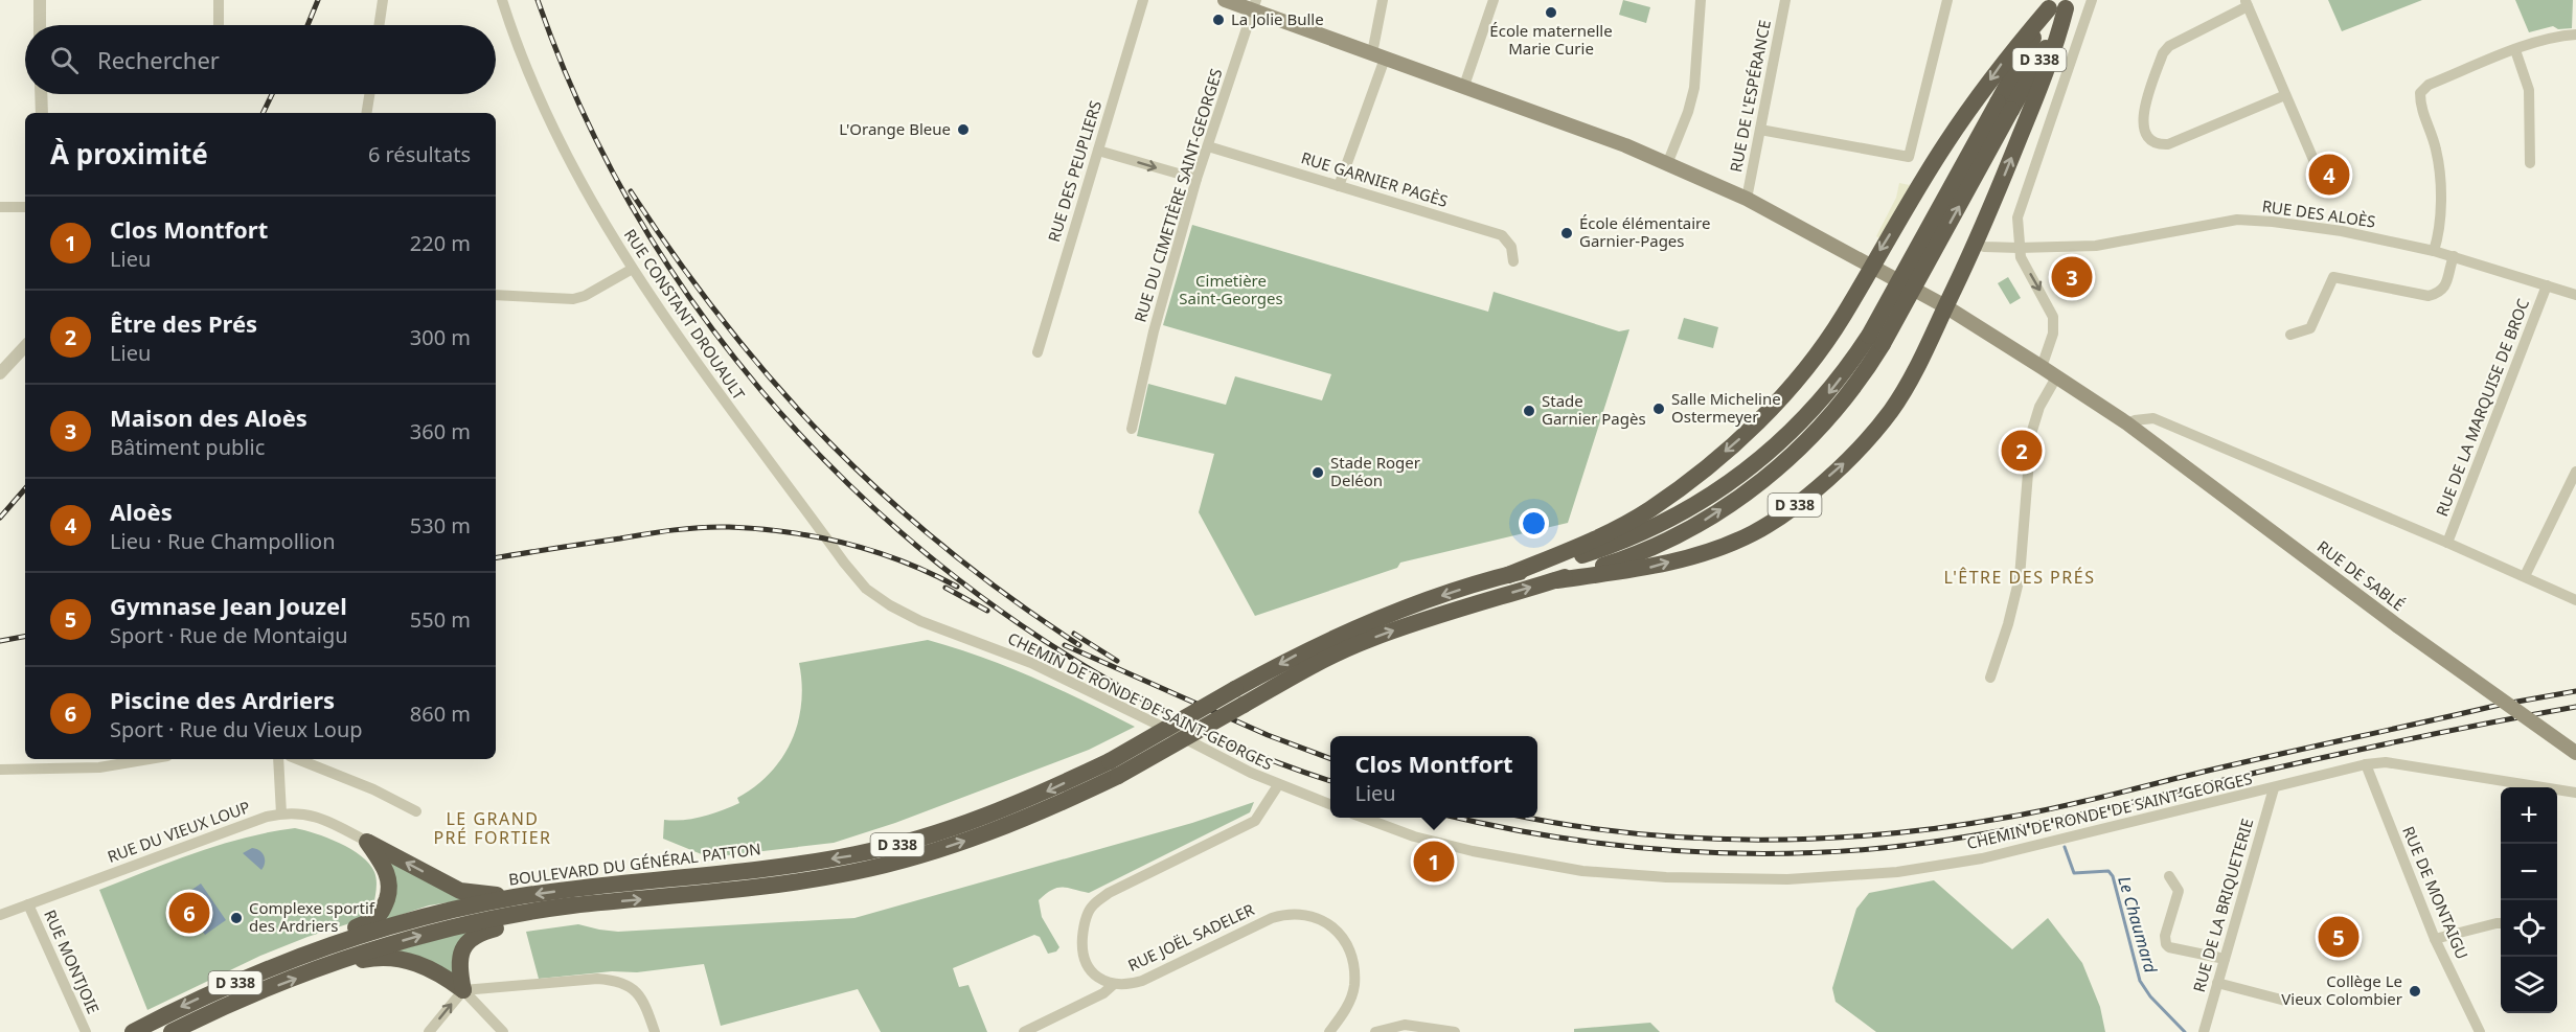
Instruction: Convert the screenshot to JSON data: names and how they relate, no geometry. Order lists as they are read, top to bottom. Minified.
{"streets":{"highway":["D 338","BOULEVARD DU GÉNÉRAL PATTON"],"main road":["RUE DE SABLÉ"],"street":["RUE DE L'ESPÉRANCE","RUE DES PEUPLIERS","RUE GARNIER PAGÈS","RUE DU CIMETIÈRE SAINT-GEORGES","RUE DES ALOÈS","RUE CONSTANT DROUAULT","RUE DE LA MARQUISE DE BROC","CHEMIN DE RONDE DE SAINT-GEORGES","RUE DU VIEUX LOUP","RUE DE MONTAIGU","RUE DE LA BRIQUETERIE","RUE JOËL SADELER","RUE MONTJOIE"]},"crossings":[["D 338","RUE DES ALOÈS"],["D 338","RUE DE SABLÉ"],["D 338","RUE DU VIEUX LOUP"],["D 338","BOULEVARD DU GÉNÉRAL PATTON"],["RUE DE L'ESPÉRANCE","RUE DE SABLÉ"],["RUE GARNIER PAGÈS","RUE DU CIMETIÈRE SAINT-GEORGES"],["RUE DU CIMETIÈRE SAINT-GEORGES","RUE DE SABLÉ"],["RUE DES ALOÈS","RUE DE LA MARQUISE DE BROC"],["RUE CONSTANT DROUAULT","CHEMIN DE RONDE DE SAINT-GEORGES"],["CHEMIN DE RONDE DE SAINT-GEORGES","RUE DE MONTAIGU"],["CHEMIN DE RONDE DE SAINT-GEORGES","RUE DE LA BRIQUETERIE"],["CHEMIN DE RONDE DE SAINT-GEORGES","RUE JOËL SADELER"],["RUE DU VIEUX LOUP","RUE MONTJOIE"]],"districts":["L'ÊTRE DES PRÉS","LE GRAND PRÉ FORTIER"],"water":["Le Chaumard"],"parks":["Cimetière Saint-Georges"],"places":["École maternelle Marie Curie","La Jolie Bulle","L'Orange Bleue","École élémentaire Garnier-Pages","Salle Micheline Ostermeyer","Stade Garnier Pagès","Stade Roger Deléon","Complexe sportif des Ardriers","Collège Le Vieux Colombier"],"page":{"search":"Rechercher","heading":["À proximité","6 résultats"],"pins":["4","3","2","1","6","5"],"list":[{"mark":"1","name":"Clos Montfort","note":"Lieu","value":"220 m"},{"mark":"2","name":"Être des Prés","note":"Lieu","value":"300 m"},{"mark":"3","name":"Maison des Aloès","note":"Bâtiment public","value":"360 m"},{"mark":"4","name":"Aloès","note":"Lieu · Rue Champollion","value":"530 m"},{"mark":"5","name":"Gymnase Jean Jouzel","note":"Sport · Rue de Montaigu","value":"550 m"},{"mark":"6","name":"Piscine des Ardriers","note":"Sport · Rue du Vieux Loup","value":"860 m"}],"popup":["Clos Montfort","Lieu"],"map_buttons":["+","−"]}}
